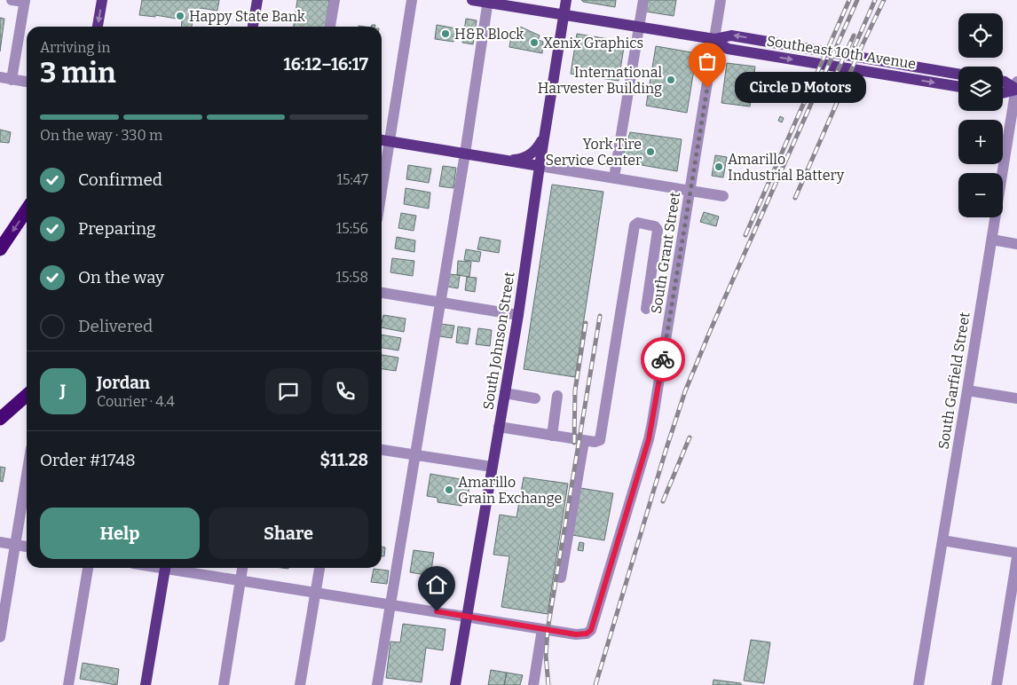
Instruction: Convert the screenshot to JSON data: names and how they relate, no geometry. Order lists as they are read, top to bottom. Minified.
{"streets":{"main road":["Southeast 10th Avenue","South Johnson Street"],"street":["South Grant Street","South Garfield Street"]},"crossings":[["Southeast 10th Avenue","South Grant Street"],["Southeast 10th Avenue","South Johnson Street"]],"places":["Happy State Bank","H&R Block","Xenix Graphics","International Harvester Building","Circle D Motors","York Tire Service Center","Amarillo Industrial Battery","Amarillo Grain Exchange"],"page":{"map_buttons":["+","−"],"heading":["3 min","Arriving in","16:12–16:17"],"panel":["Jordan","Courier · 4.4","Order #1748","$11.28"],"bubble":"Circle D Motors","bar":"On the way · 330 m","list":[["Confirmed","15:47"],["Preparing","15:56"],["On the way","15:58"],"Delivered"],"round":"J","buttons":["Help","Share"]}}
